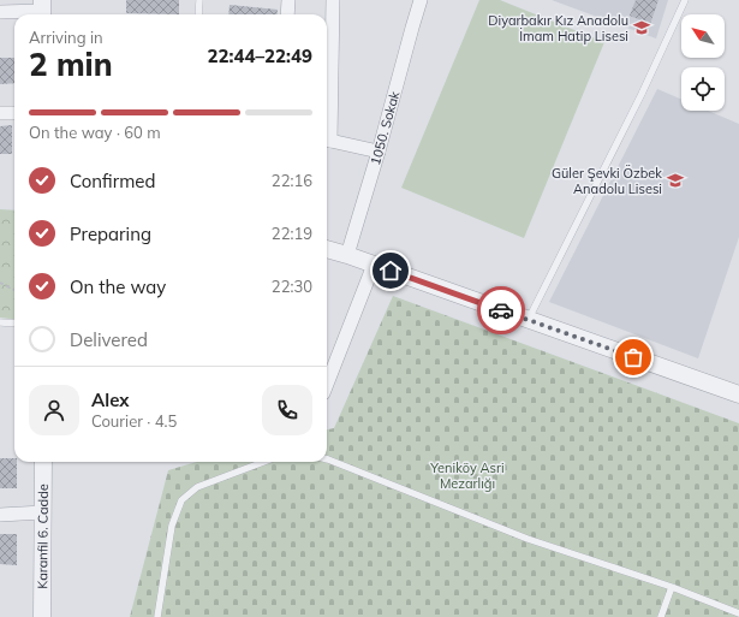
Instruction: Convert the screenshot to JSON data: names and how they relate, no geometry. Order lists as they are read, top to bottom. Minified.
{"streets":{"street":["1050. Sokak","Karanfil 6. Cadde"]},"parks":["Yeniköy Asri Mezarlığı"],"places":{"school or university":["Diyarbakır Kız Anadolu İmam Hatip Lisesi","Güler Şevki Özbek Anadolu Lisesi"]},"north":"top left","page":{"heading":["2 min","Arriving in","22:44–22:49"],"panel":["Alex","Courier · 4.5"],"bar":"On the way · 60 m","list":[["Confirmed","22:16"],["Preparing","22:19"],["On the way","22:30"],"Delivered"]}}
